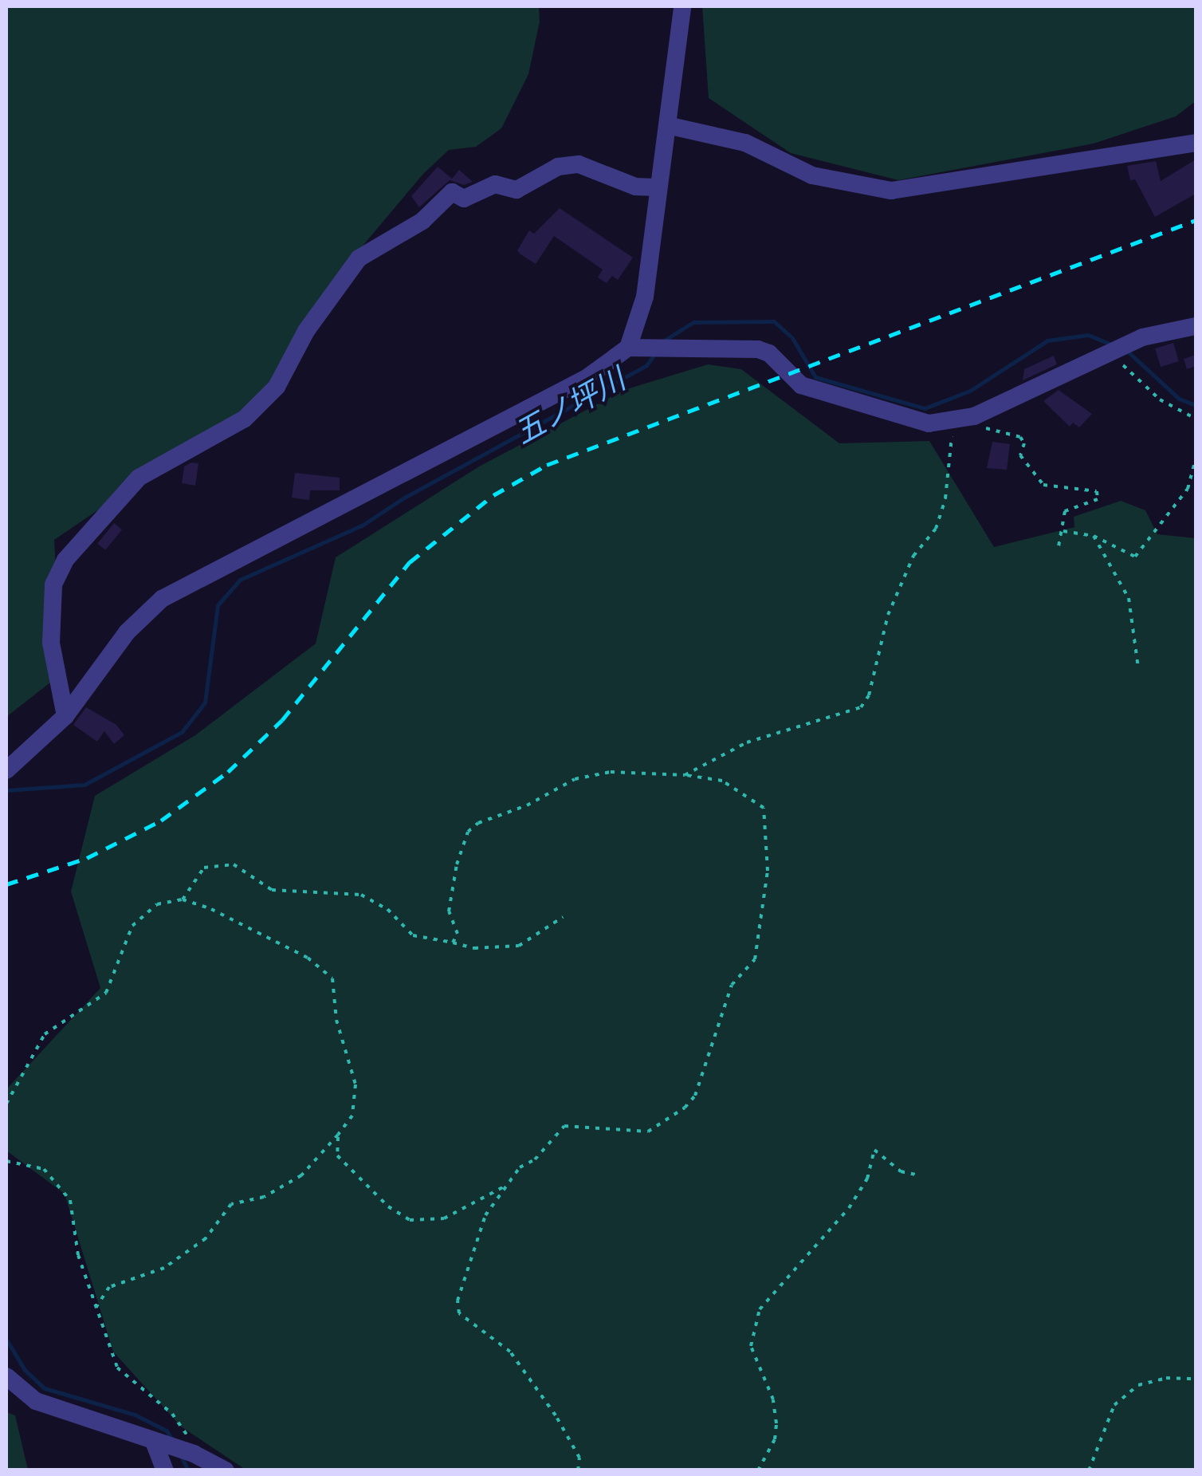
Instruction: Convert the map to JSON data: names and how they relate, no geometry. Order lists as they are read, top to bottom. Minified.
{"water":["五ノ坪川"]}
